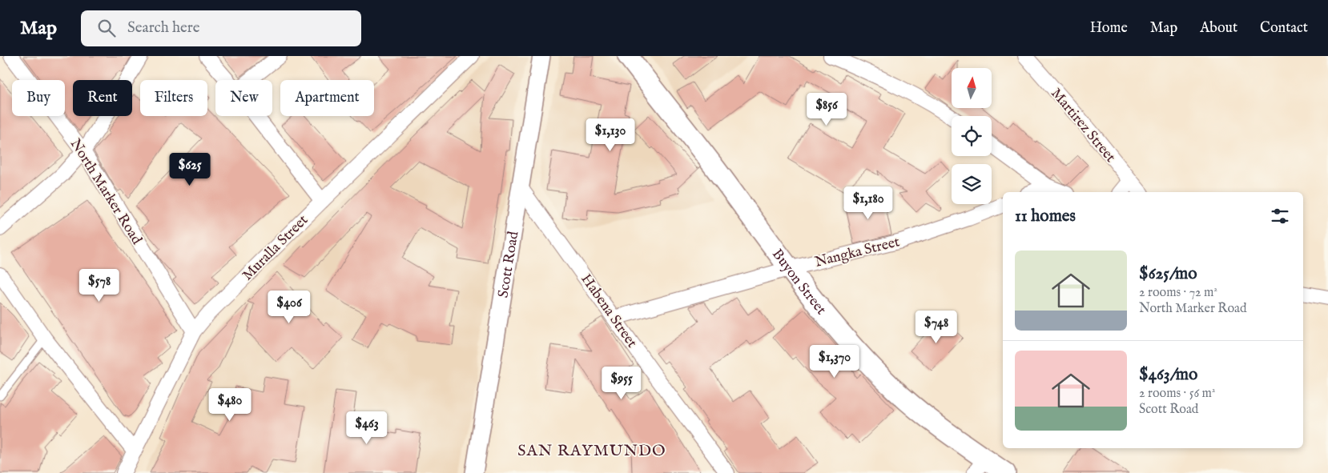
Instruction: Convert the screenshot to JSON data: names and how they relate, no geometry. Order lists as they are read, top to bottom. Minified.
{"streets":{"main road":["Buyon Street"],"street":["Martirez Street","North Marker Road","Muralla Street","Nangka Street","Scott Road","Habena Street"]},"crossings":[["North Marker Road","Muralla Street"],["Nangka Street","Buyon Street"],["Nangka Street","Habena Street"],["Scott Road","Habena Street"]],"districts":["SAN RAYMUNDO"],"north":"top","page":{"header":"Map","search":"Search here","nav":["Home","Map","About","Contact"],"chip":["Buy","Rent","Filters","New","Apartment"],"price":["$856","$1,130","$625","$1,180","$578","$406","$748","$1,370","$955","$480","$463"],"heading":"11 homes","list":[{"name":"$625/mo","note":"2 rooms · 72 m² · North Marker Road"},{"name":"$463/mo","note":"2 rooms · 56 m² · Scott Road"}]}}
